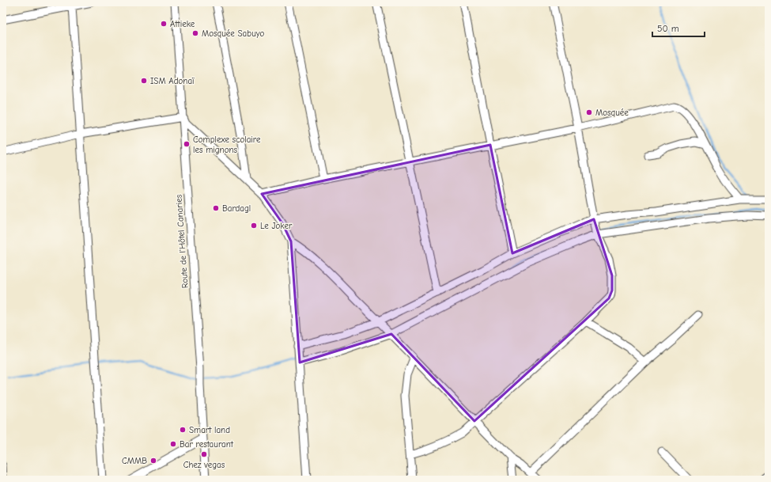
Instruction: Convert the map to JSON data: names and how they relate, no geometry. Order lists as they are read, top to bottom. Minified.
{"streets":{"street":["Route de l'Hôtel Canaries"]},"places":["Attieke","Mosquée Sabuyo","ISM Adonaï","Mosquée","Complexe scolaire les mignons","Bardagl","Le Joker","Smart land","Bar restaurant","Chez vegas","CMMB"],"scale_bar":"50 m"}
